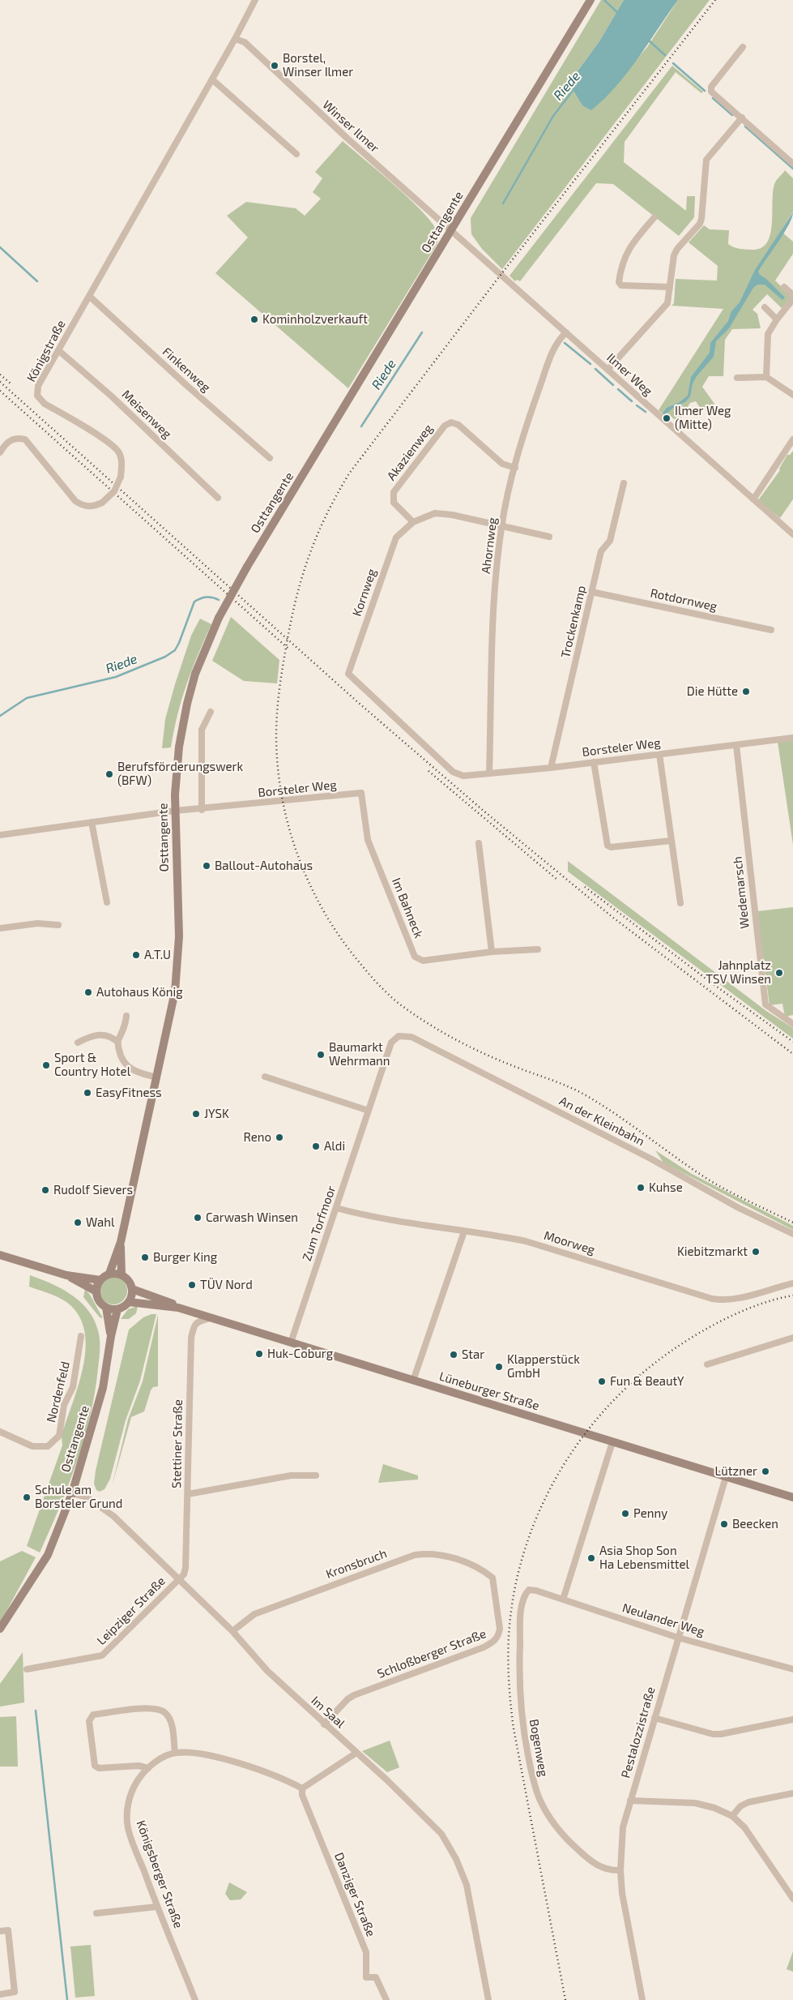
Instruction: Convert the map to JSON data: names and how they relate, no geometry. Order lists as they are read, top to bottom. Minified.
{"streets":{"main road":["Osttangente","Lüneburger Straße"],"street":["Winser Ilmer","Königstraße","Finkenweg","Ilmer Weg","Meisenweg","Akazienweg","Ahornweg","Kornweg","Rotdornweg","Trockenkamp","Borsteler Weg","Wedemarsch","Im Bahneck","An der Kleinbahn","Zum Torfmoor","Moorweg","Nordenfeld","Stettiner Straße","Kronsbruch","Leipziger Straße","Neulander Weg","Schloßberger Straße","Im Saal","Pestalozzistraße","Bogenweg","Königsberger Straße","Danziger Straße"]},"crossings":[["Winser Ilmer","Osttangente"],["Winser Ilmer","Königstraße"],["Winser Ilmer","Ilmer Weg"],["Osttangente","Ilmer Weg"],["Osttangente","Borsteler Weg"],["Osttangente","Lüneburger Straße"],["Osttangente","Im Saal"],["Königstraße","Finkenweg"],["Königstraße","Meisenweg"],["Ilmer Weg","Ahornweg"],["Akazienweg","Ahornweg"],["Akazienweg","Kornweg"],["Ahornweg","Kornweg"],["Ahornweg","Borsteler Weg"],["Kornweg","Borsteler Weg"],["Rotdornweg","Trockenkamp"],["Trockenkamp","Borsteler Weg"],["Borsteler Weg","Wedemarsch"],["Borsteler Weg","Im Bahneck"],["An der Kleinbahn","Zum Torfmoor"],["Zum Torfmoor","Moorweg"],["Zum Torfmoor","Lüneburger Straße"],["Lüneburger Straße","Stettiner Straße"],["Lüneburger Straße","Pestalozzistraße"],["Stettiner Straße","Leipziger Straße"],["Stettiner Straße","Im Saal"],["Kronsbruch","Schloßberger Straße"],["Kronsbruch","Im Saal"],["Leipziger Straße","Im Saal"],["Neulander Weg","Pestalozzistraße"],["Neulander Weg","Bogenweg"],["Schloßberger Straße","Im Saal"],["Pestalozzistraße","Bogenweg"],["Königsberger Straße","Danziger Straße"]],"water":["Riede"],"places":["Borstel, Winser Ilmer","Kominholzverkauft","Ilmer Weg (Mitte)","Die Hütte","Berufsförderungswerk (BFW)","Ballout-Autohaus","A.T.U","Jahnplatz TSV Winsen","Autohaus König","Baumarkt Wehrmann","Sport & Country Hotel","EasyFitness","JYSK","Reno","Aldi","Kuhse","Rudolf Sievers","Carwash Winsen","Wahl","Kiebitzmarkt","Burger King","TÜV Nord","Huk-Coburg","Star","Klapperstück GmbH","Fun & BeautY","Lützner","Schule am Borsteler Grund","Penny","Beecken","Asia Shop Son Ha Lebensmittel"]}
